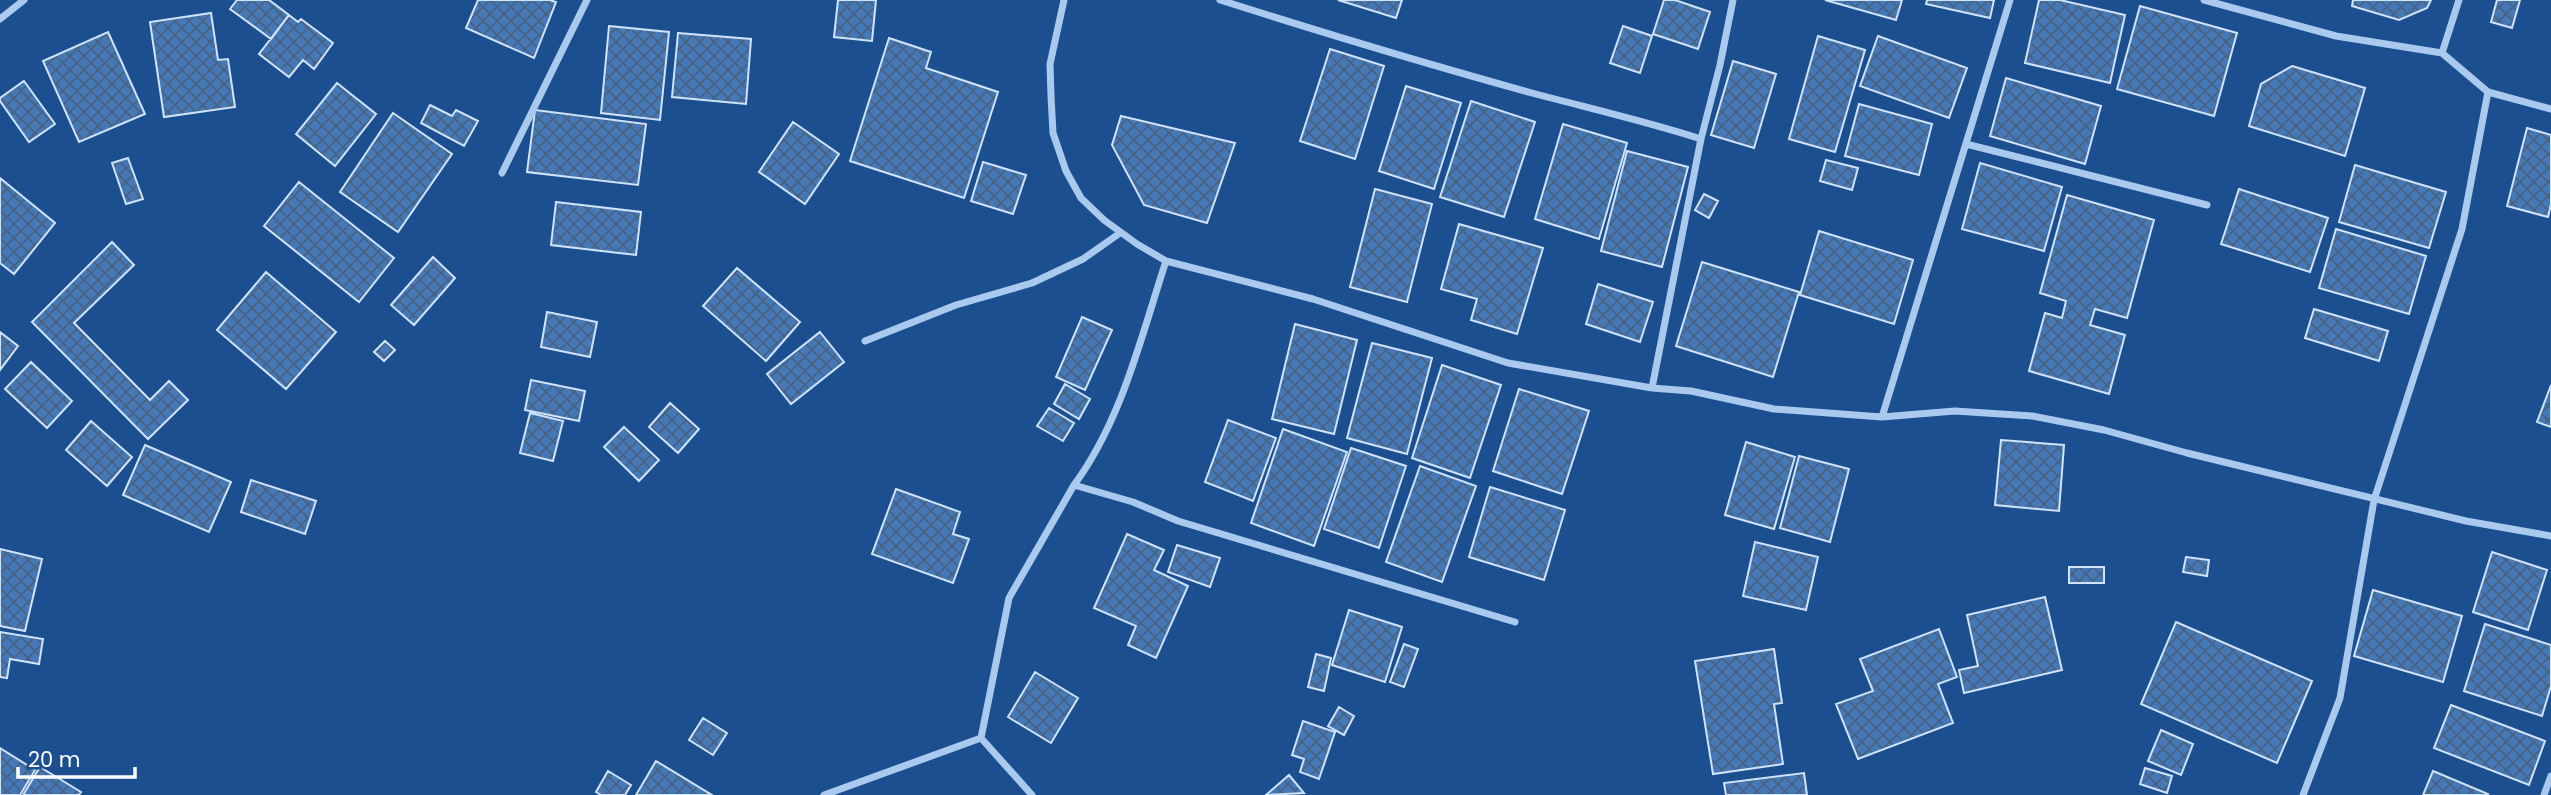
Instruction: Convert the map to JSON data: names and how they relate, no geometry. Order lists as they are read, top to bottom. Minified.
{"scale_bar":"20 m"}
